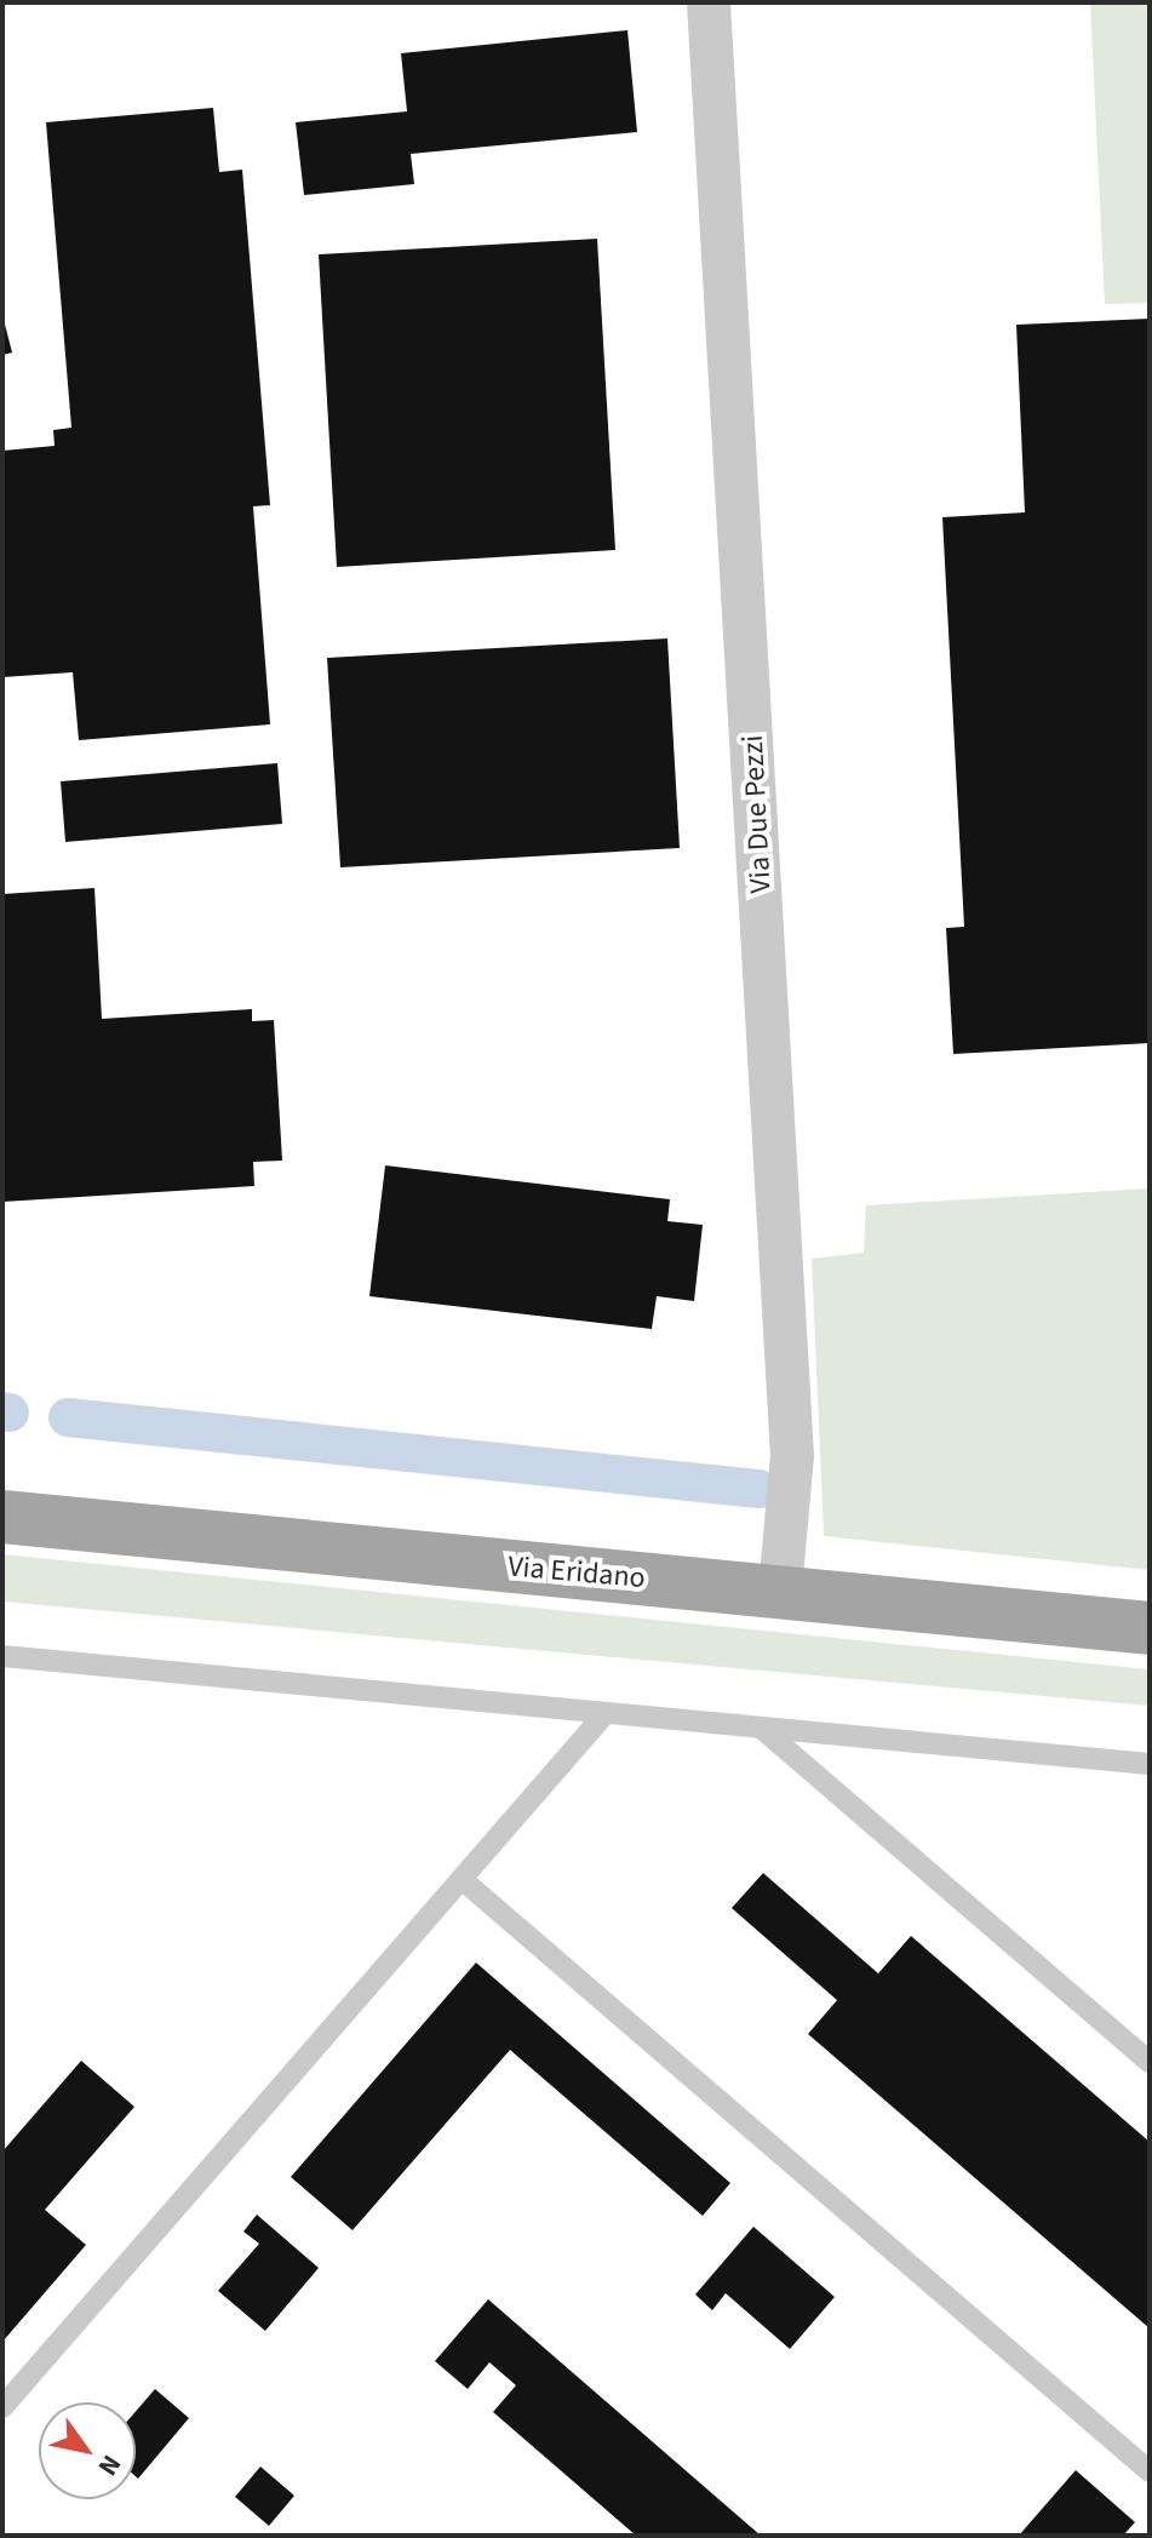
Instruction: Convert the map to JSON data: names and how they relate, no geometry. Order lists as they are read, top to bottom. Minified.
{"streets":{"main road":["Via Eridano"],"street":["Via Due Pezzi"]},"crossings":[["Via Due Pezzi","Via Eridano"]],"north":"bottom right"}
